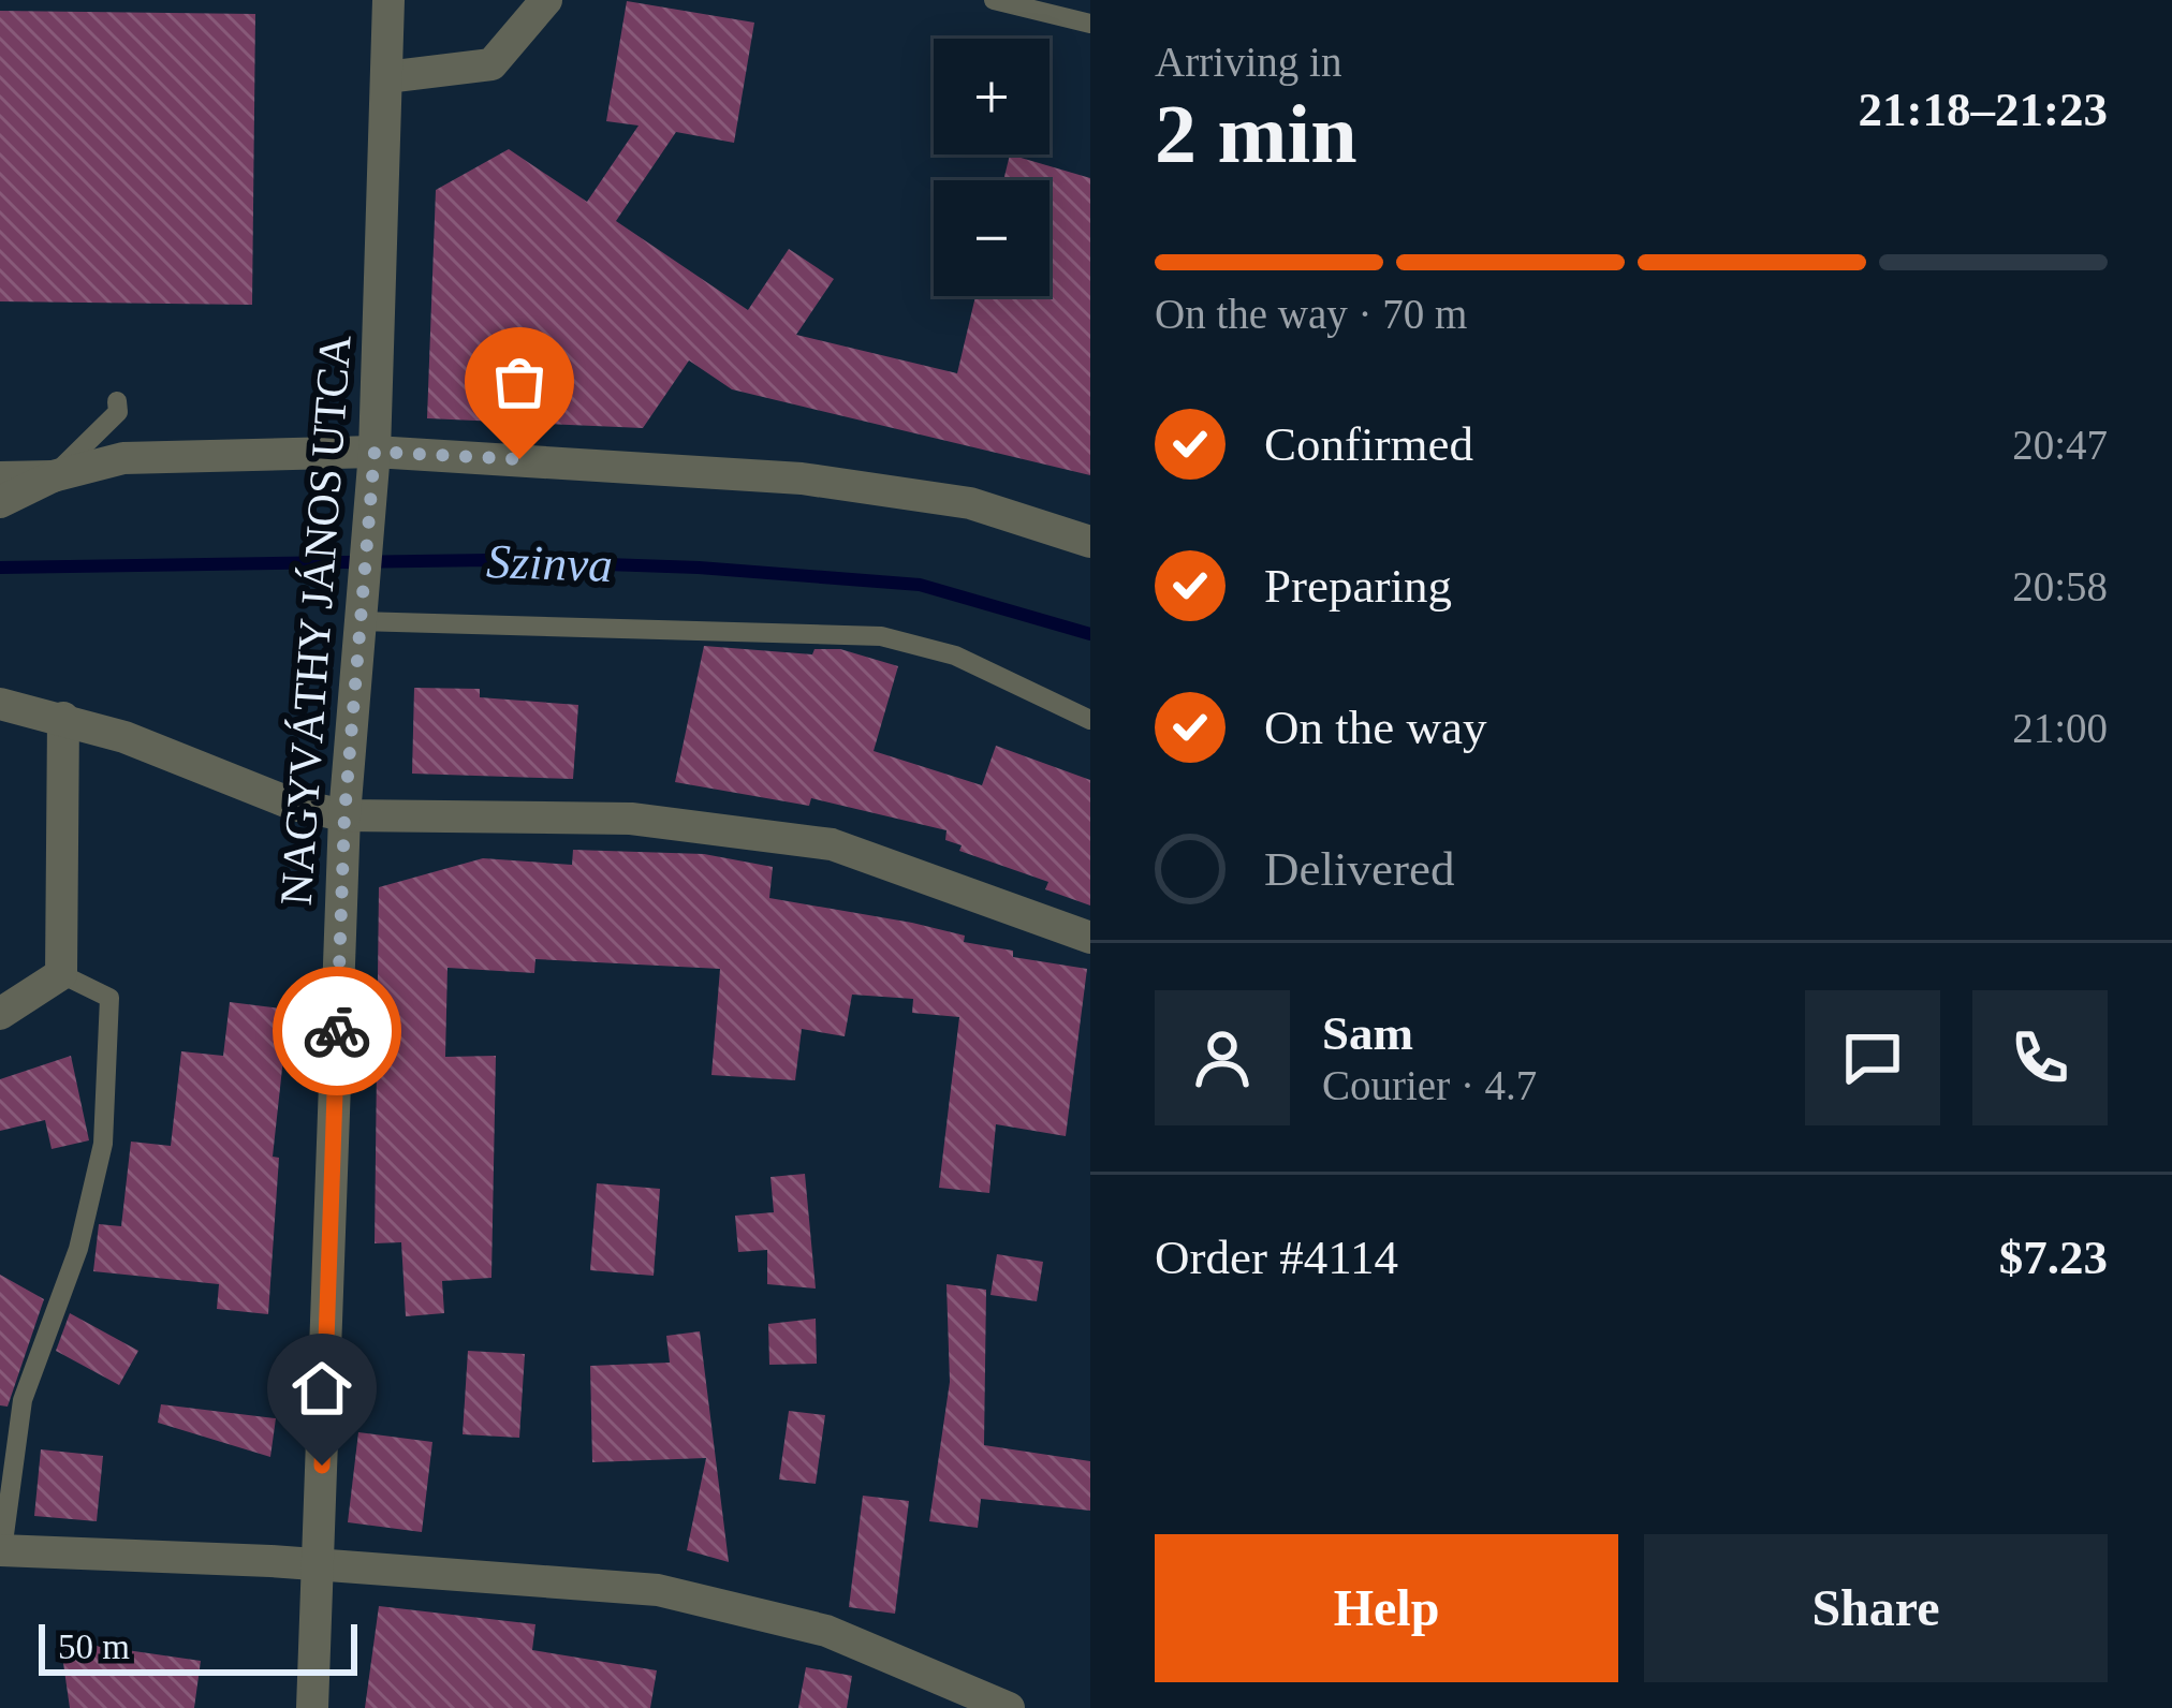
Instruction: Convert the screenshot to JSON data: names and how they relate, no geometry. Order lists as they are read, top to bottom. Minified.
{"streets":{"street":["NAGYVÁTHY JÁNOS UTCA"]},"water":["Szinva"],"scale_bar":"50 m","page":{"heading":["2 min","Arriving in","21:18–21:23"],"panel":["Sam","Courier · 4.7","Order #4114","$7.23"],"map_buttons":["+","−"],"bar":"On the way · 70 m","list":[["Confirmed","20:47"],["Preparing","20:58"],["On the way","21:00"],"Delivered"],"buttons":["Help","Share"],"scale":"50 m"}}
